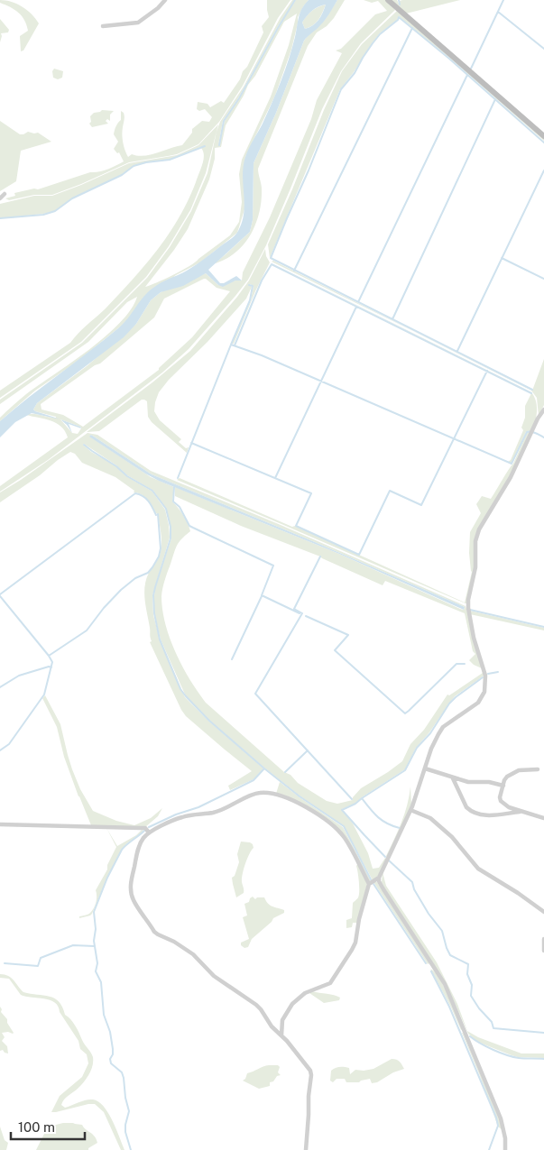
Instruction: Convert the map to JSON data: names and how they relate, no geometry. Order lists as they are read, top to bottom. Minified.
{"scale_bar":"100 m"}
